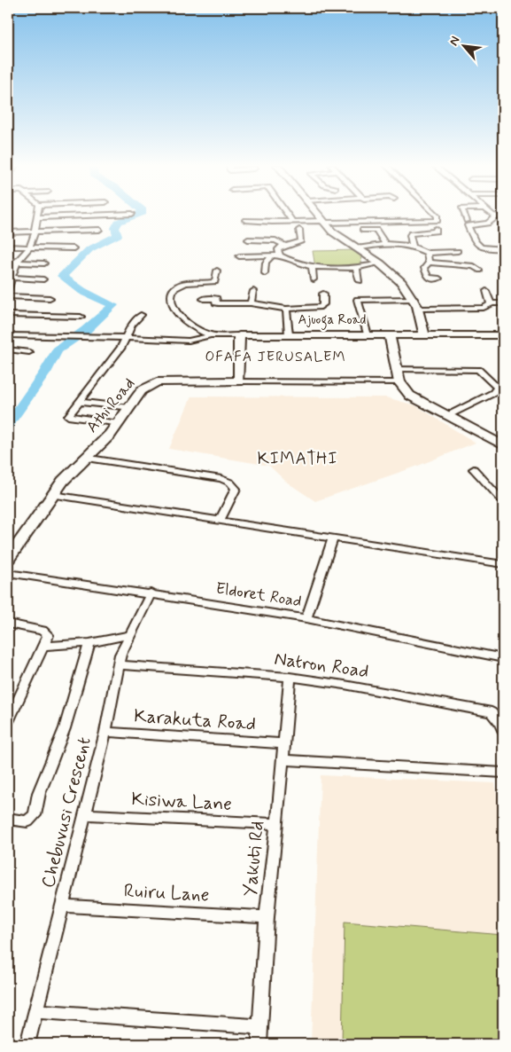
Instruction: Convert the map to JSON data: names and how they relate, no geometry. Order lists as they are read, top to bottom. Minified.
{"streets":{"street":["Ajuoga Road","Athi Road","Eldoret Road","Natron Road","Karakuta Road","Kisiwa Lane","Chebuvusi Crescent","Yakuti Rd","Ruiru Lane"]},"crossings":[["Eldoret Road","Chebuvusi Crescent"],["Natron Road","Chebuvusi Crescent"],["Natron Road","Yakuti Rd"],["Karakuta Road","Chebuvusi Crescent"],["Karakuta Road","Yakuti Rd"],["Kisiwa Lane","Chebuvusi Crescent"],["Kisiwa Lane","Yakuti Rd"],["Chebuvusi Crescent","Ruiru Lane"],["Yakuti Rd","Ruiru Lane"]],"districts":["OFAFA JERUSALEM","KIMATHI"],"north":"top left"}
